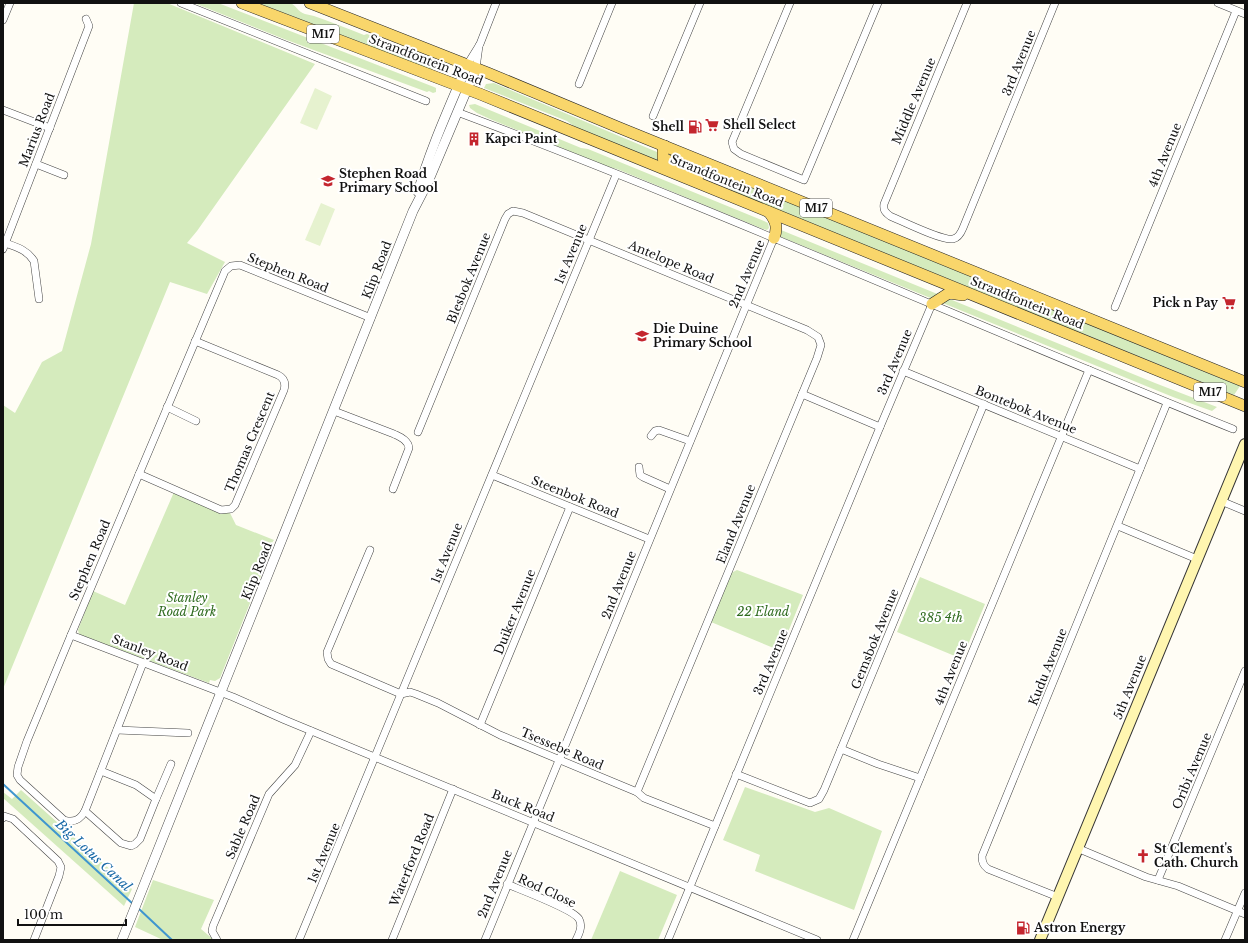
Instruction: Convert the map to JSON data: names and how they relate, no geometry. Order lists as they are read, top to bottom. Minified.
{"streets":{"main road":["M17","Strandfontein Road","5th Avenue"],"street":["3rd Avenue","Middle Avenue","Marius Road","4th Avenue","1st Avenue","Antelope Road","Klip Road","Stephen Road","2nd Avenue","Blesbok Avenue","Bontebok Avenue","Thomas Crescent","Steenbok Road","Eland Avenue","Duiker Avenue","Gemsbok Avenue","Stanley Road","Kudu Avenue","Tsessebe Road","Oribi Avenue","Buck Road","Sable Road","Waterford Road","Rod Close"]},"crossings":[["Strandfontein Road","Klip Road"],["3rd Avenue","Middle Avenue"],["3rd Avenue","Bontebok Avenue"],["3rd Avenue","Gemsbok Avenue"],["3rd Avenue","Tsessebe Road"],["3rd Avenue","Buck Road"],["4th Avenue","Bontebok Avenue"],["1st Avenue","Antelope Road"],["1st Avenue","Blesbok Avenue"],["1st Avenue","Steenbok Road"],["1st Avenue","Tsessebe Road"],["1st Avenue","Buck Road"],["Antelope Road","2nd Avenue"],["Antelope Road","Blesbok Avenue"],["Antelope Road","Eland Avenue"],["Klip Road","Stephen Road"],["Klip Road","Stanley Road"],["Klip Road","Buck Road"],["Stephen Road","Thomas Crescent"],["Stephen Road","Stanley Road"],["2nd Avenue","Steenbok Road"],["2nd Avenue","Eland Avenue"],["2nd Avenue","Tsessebe Road"],["2nd Avenue","Buck Road"],["2nd Avenue","Rod Close"],["Bontebok Avenue","Gemsbok Avenue"],["Bontebok Avenue","Kudu Avenue"],["Steenbok Road","Duiker Avenue"],["Eland Avenue","Tsessebe Road"],["Duiker Avenue","Tsessebe Road"],["Stanley Road","Buck Road"],["Kudu Avenue","5th Avenue"],["Buck Road","Sable Road"],["Buck Road","Waterford Road"]],"water":["Big Lotus Canal"],"parks":["Stanley Road Park","22 Eland","385 4th"],"places":{"supermarket":["Shell Select","Pick n Pay"],"fuel station":["Shell","Astron Energy"],"building":["Kapci Paint"],"school or university":["Stephen Road Primary School","Die Duine Primary School"],"church":["St Clement's Cath. Church"]},"scale_bar":"100 m"}
